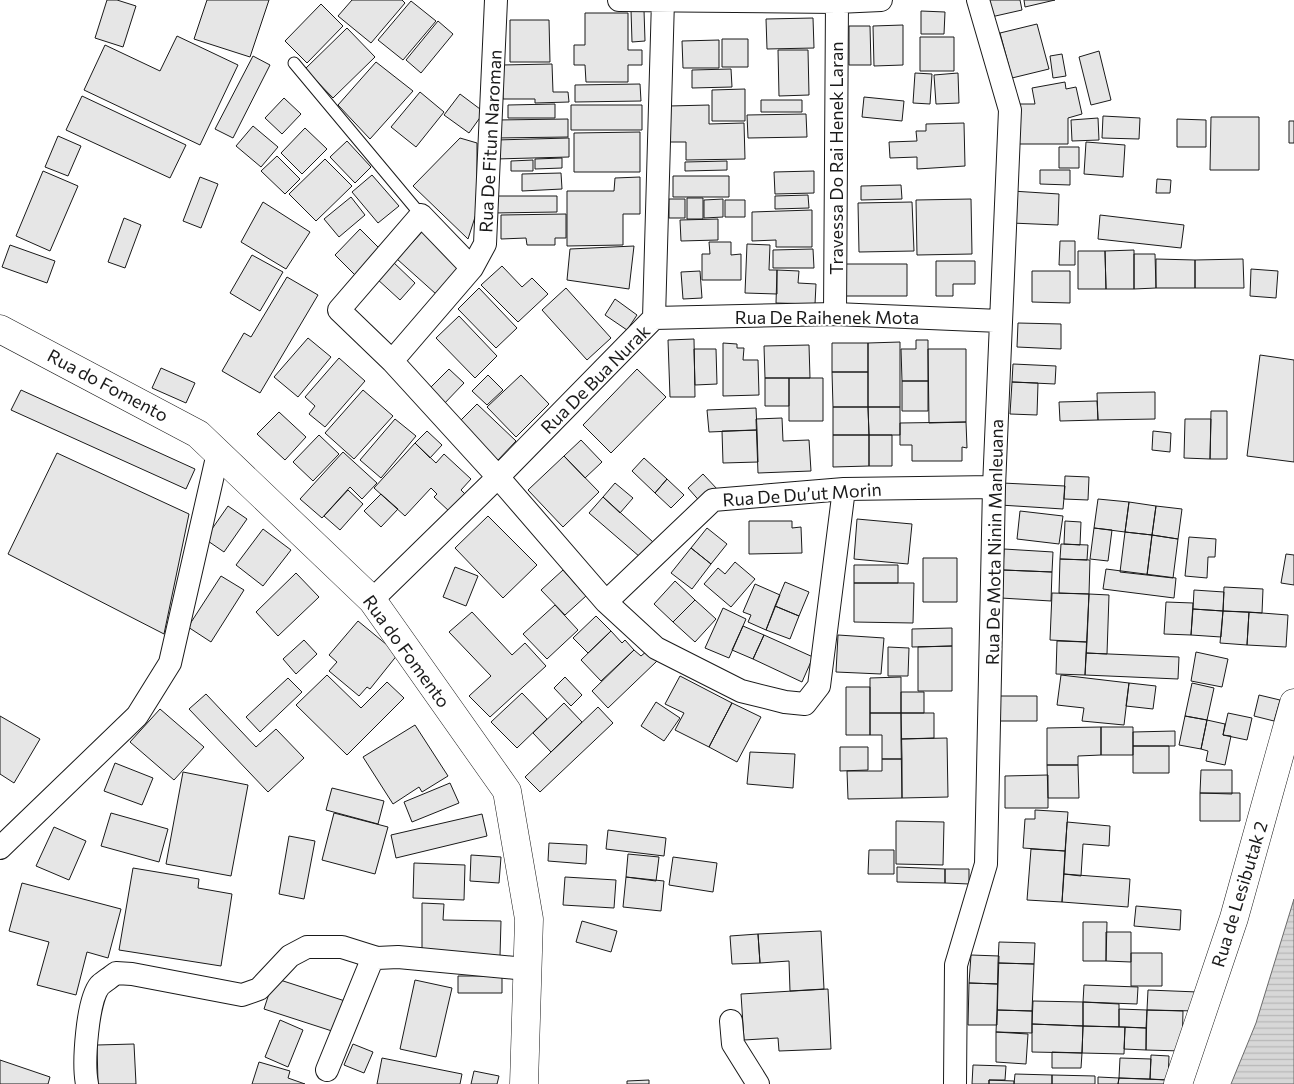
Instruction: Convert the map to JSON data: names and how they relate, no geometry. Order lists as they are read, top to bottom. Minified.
{"streets":{"street":["Rua De Fitun Naroman","Travessa Do Rai Henek Laran","Rua De Raihenek Mota","Rua De Bua Nurak","Rua do Fomento","Rua De Du’ut Morin","Rua De Mota Ninin Manleuana","Rua de Lesibutak 2"]},"crossings":[["Travessa Do Rai Henek Laran","Rua De Raihenek Mota"],["Rua De Raihenek Mota","Rua De Bua Nurak"],["Rua De Raihenek Mota","Rua De Mota Ninin Manleuana"],["Rua De Bua Nurak","Rua do Fomento"],["Rua De Du’ut Morin","Rua De Mota Ninin Manleuana"]]}
